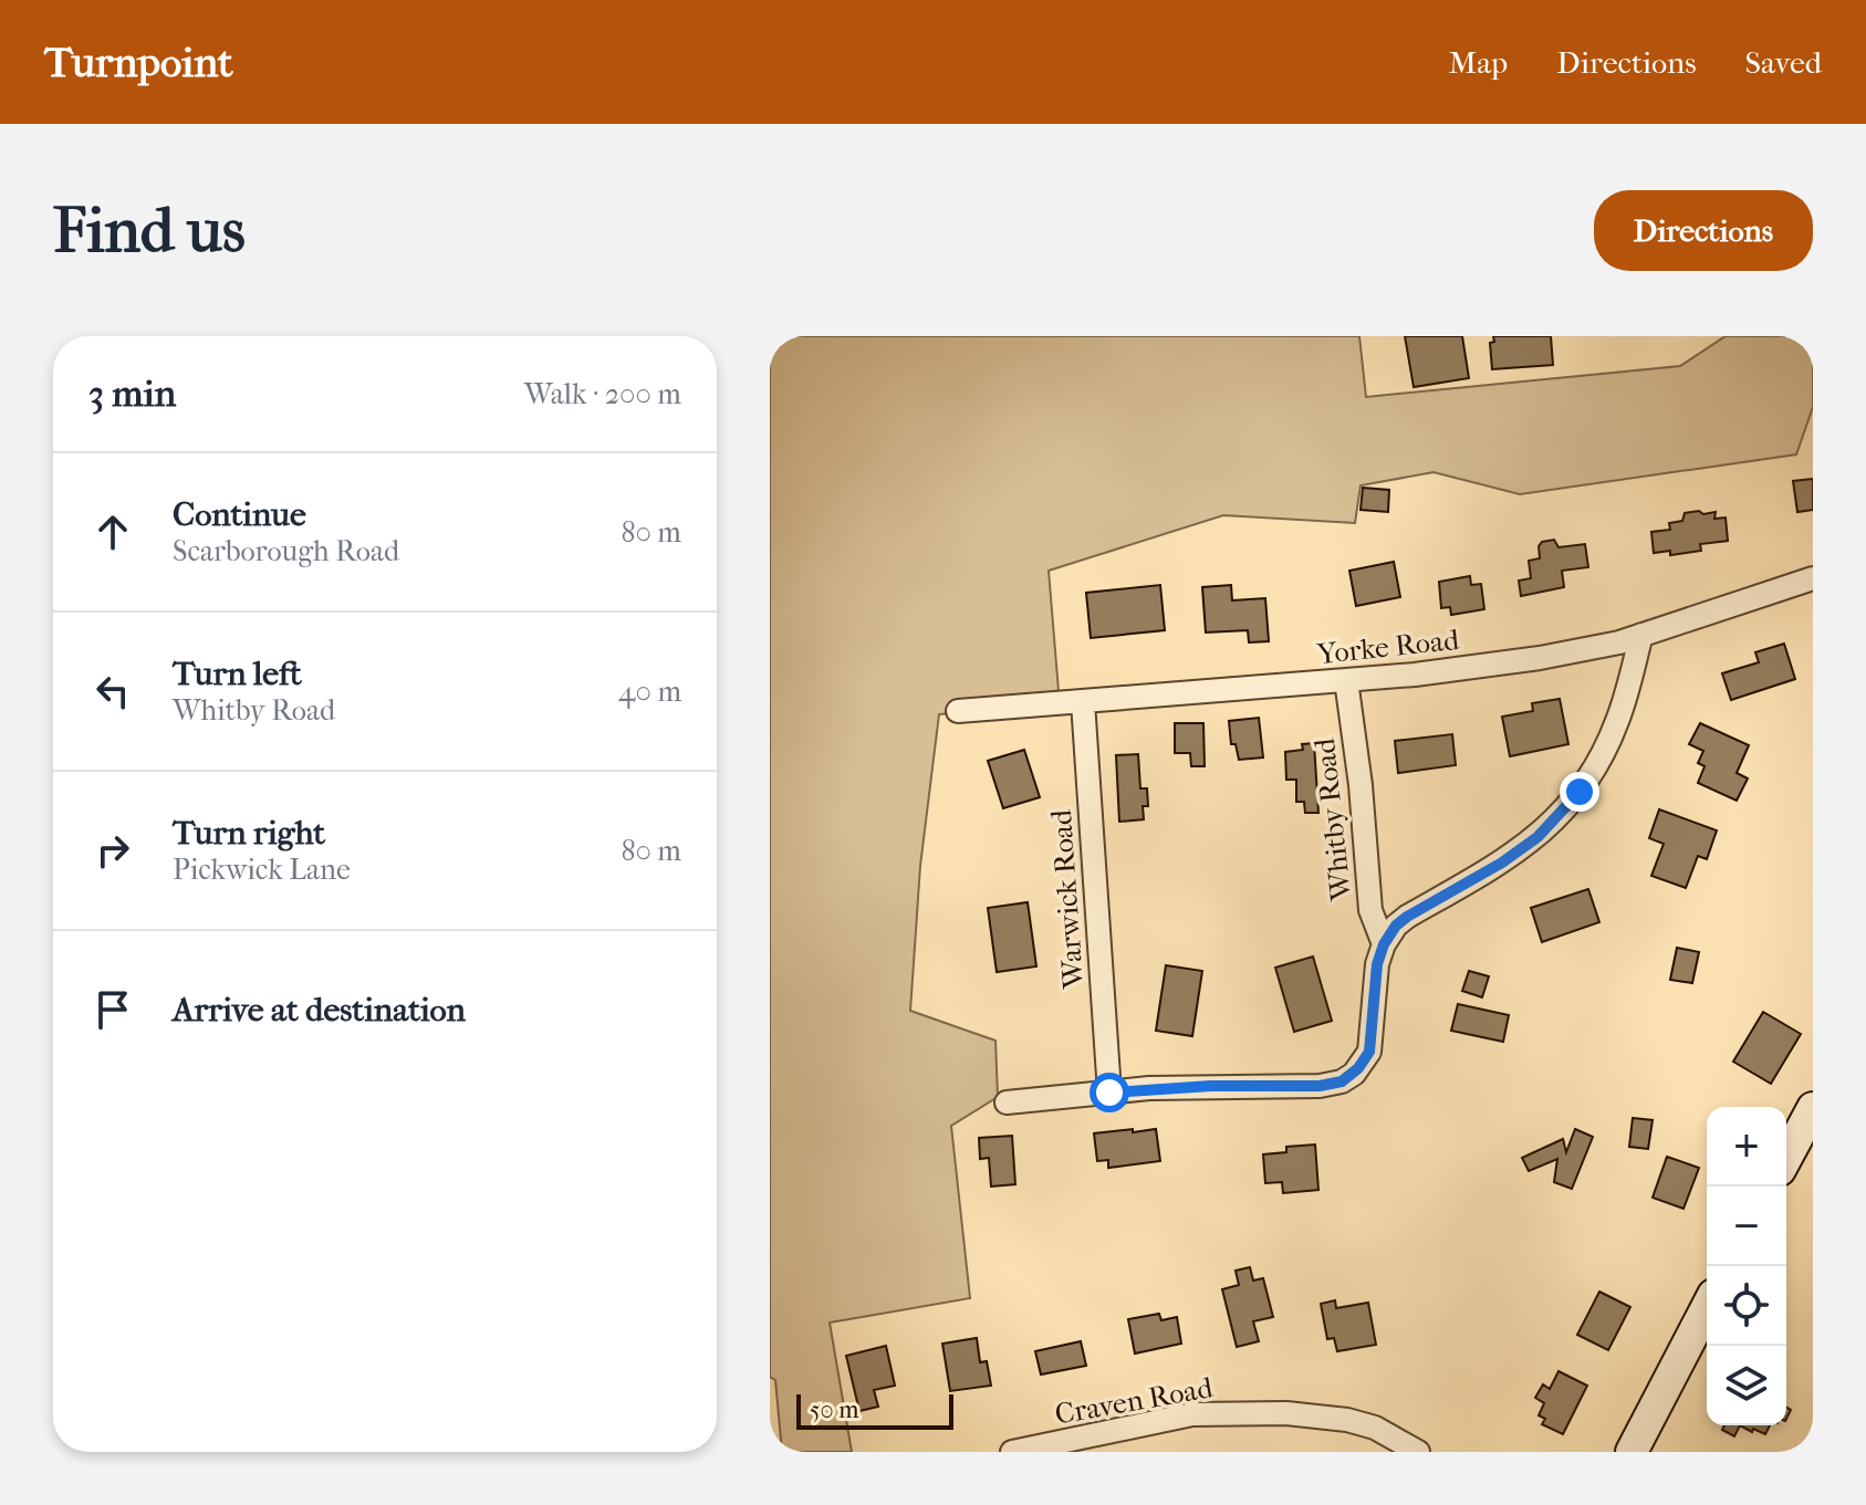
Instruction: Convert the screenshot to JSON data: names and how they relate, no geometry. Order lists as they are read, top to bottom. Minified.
{"streets":{"street":["Yorke Road","Whitby Road","Warwick Road","Craven Road"]},"crossings":[["Yorke Road","Whitby Road"],["Yorke Road","Warwick Road"],["Whitby Road","Warwick Road"]],"scale_bar":"50 m","page":{"header":"Turnpoint","nav":["Map","Directions","Saved"],"buttons":"Directions","title":"Find us","heading":["3 min","Walk · 200 m"],"list":[["Continue","Scarborough Road","80 m"],["Turn left","Whitby Road","40 m"],["Turn right","Pickwick Lane","80 m"],"Arrive at destination"],"map_buttons":["+","−"],"scale":"50 m"}}
